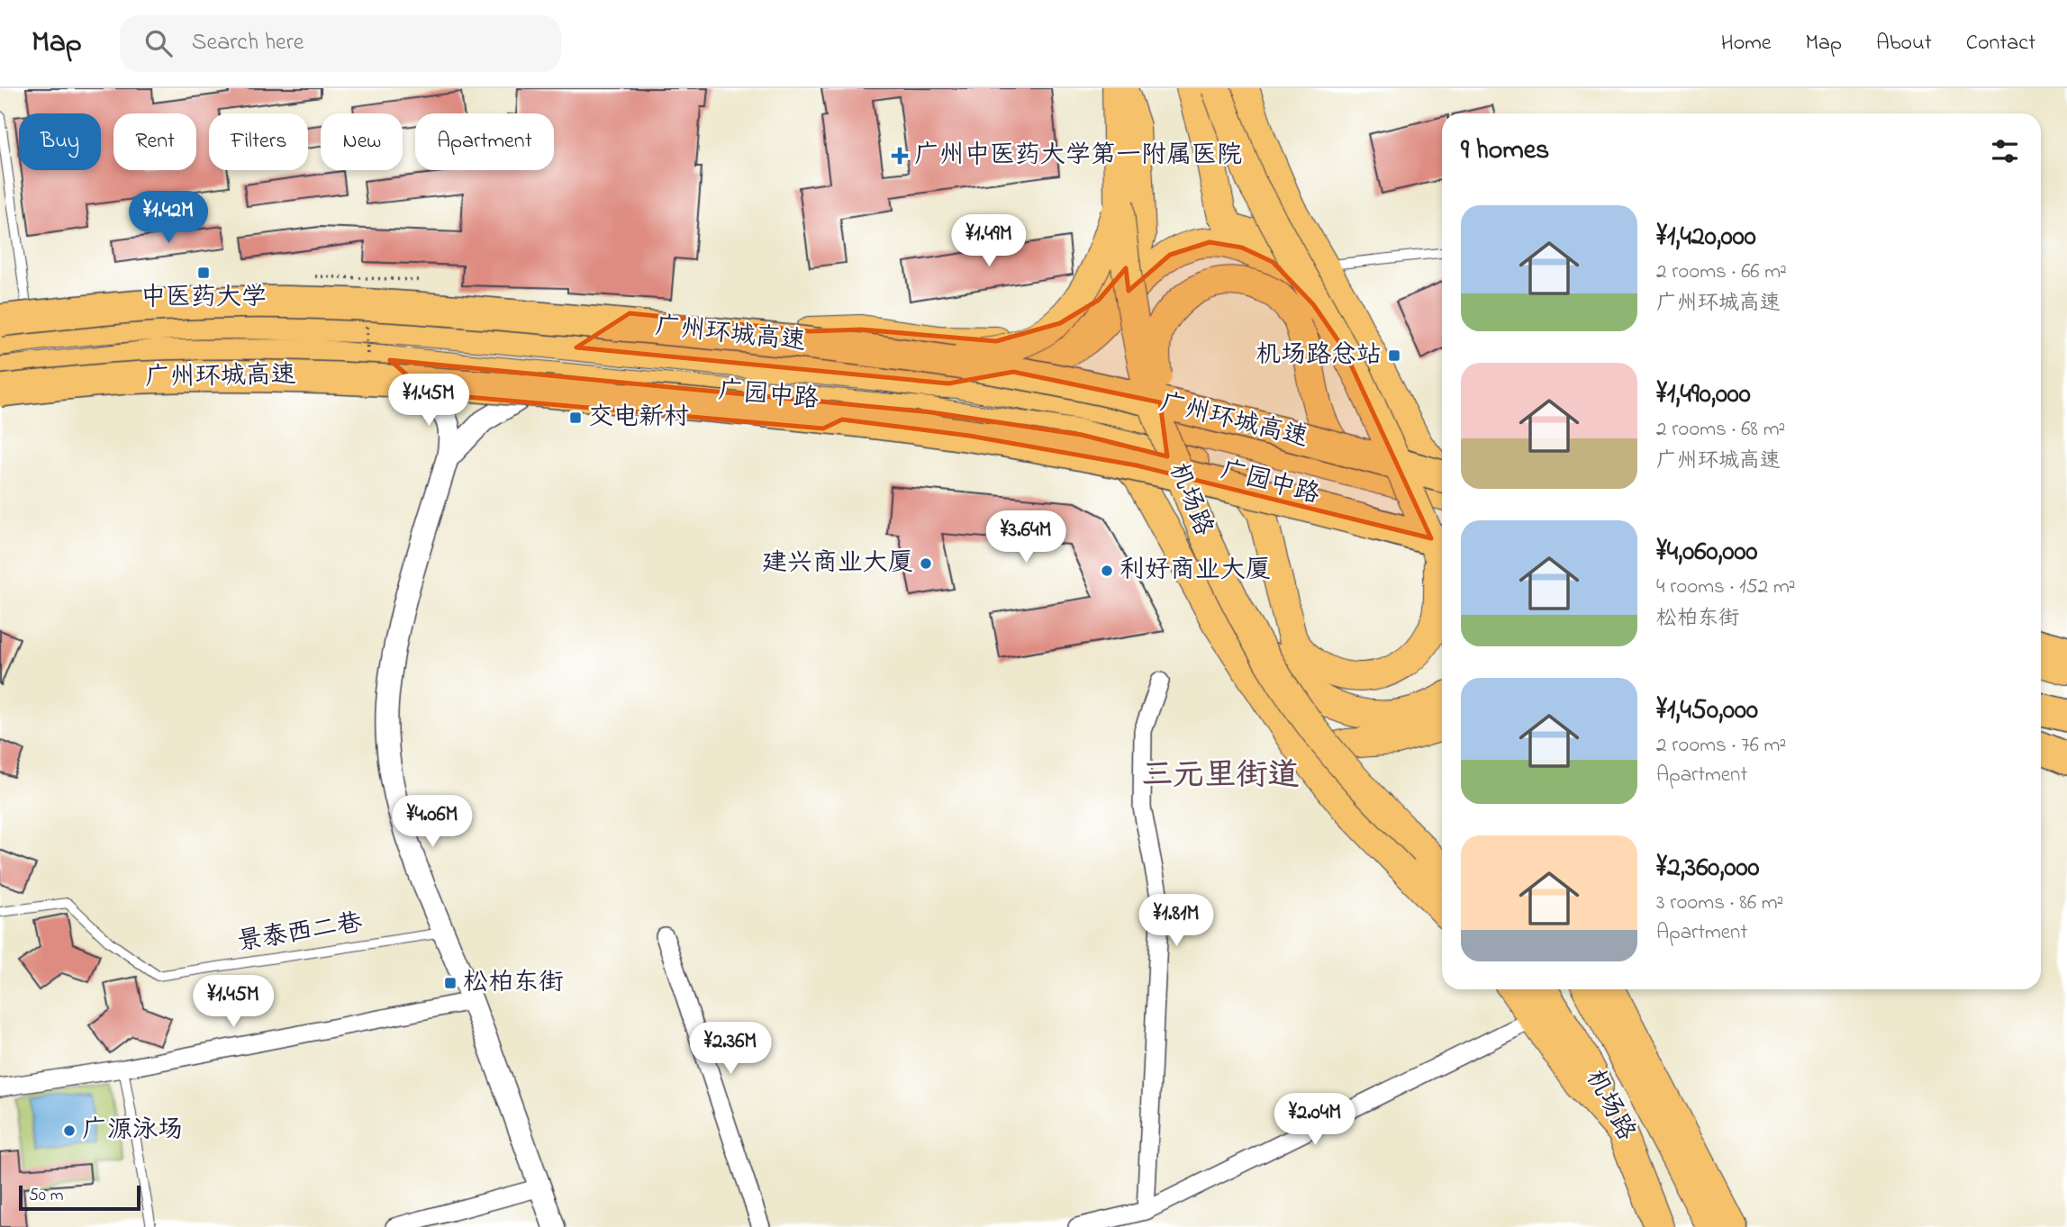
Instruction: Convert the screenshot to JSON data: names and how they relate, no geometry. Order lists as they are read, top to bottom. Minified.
{"streets":{"highway":["广州环城高速","广园中路","机场路"],"lane":["景泰西二巷"]},"districts":["三元里街道"],"places":{"health":["广州中医药大学第一附属医院"],"transit":["中医药大学","机场路总站","交电新村","松柏东街"],"other":["建兴商业大厦","利好商业大厦","广源泳场"]},"scale_bar":"50 m","page":{"header":"Map","search":"Search here","nav":["Home","Map","About","Contact"],"chip":["Buy","Rent","Filters","New","Apartment"],"heading":"9 homes","list":[{"name":"¥1,420,000","note":"2 rooms · 66 m² · 广州环城高速"},{"name":"¥1,490,000","note":"2 rooms · 68 m² · 广州环城高速"},{"name":"¥4,060,000","note":"4 rooms · 152 m² · 松柏东街"},{"name":"¥1,450,000","note":"2 rooms · 76 m² · Apartment"},{"name":"¥2,360,000","note":"3 rooms · 86 m² · Apartment"}],"price":["¥1.42M","¥1.49M","¥1.45M","¥3.64M","¥4.06M","¥1.81M","¥1.45M","¥2.36M","¥2.04M"],"scale":"50 m"}}
